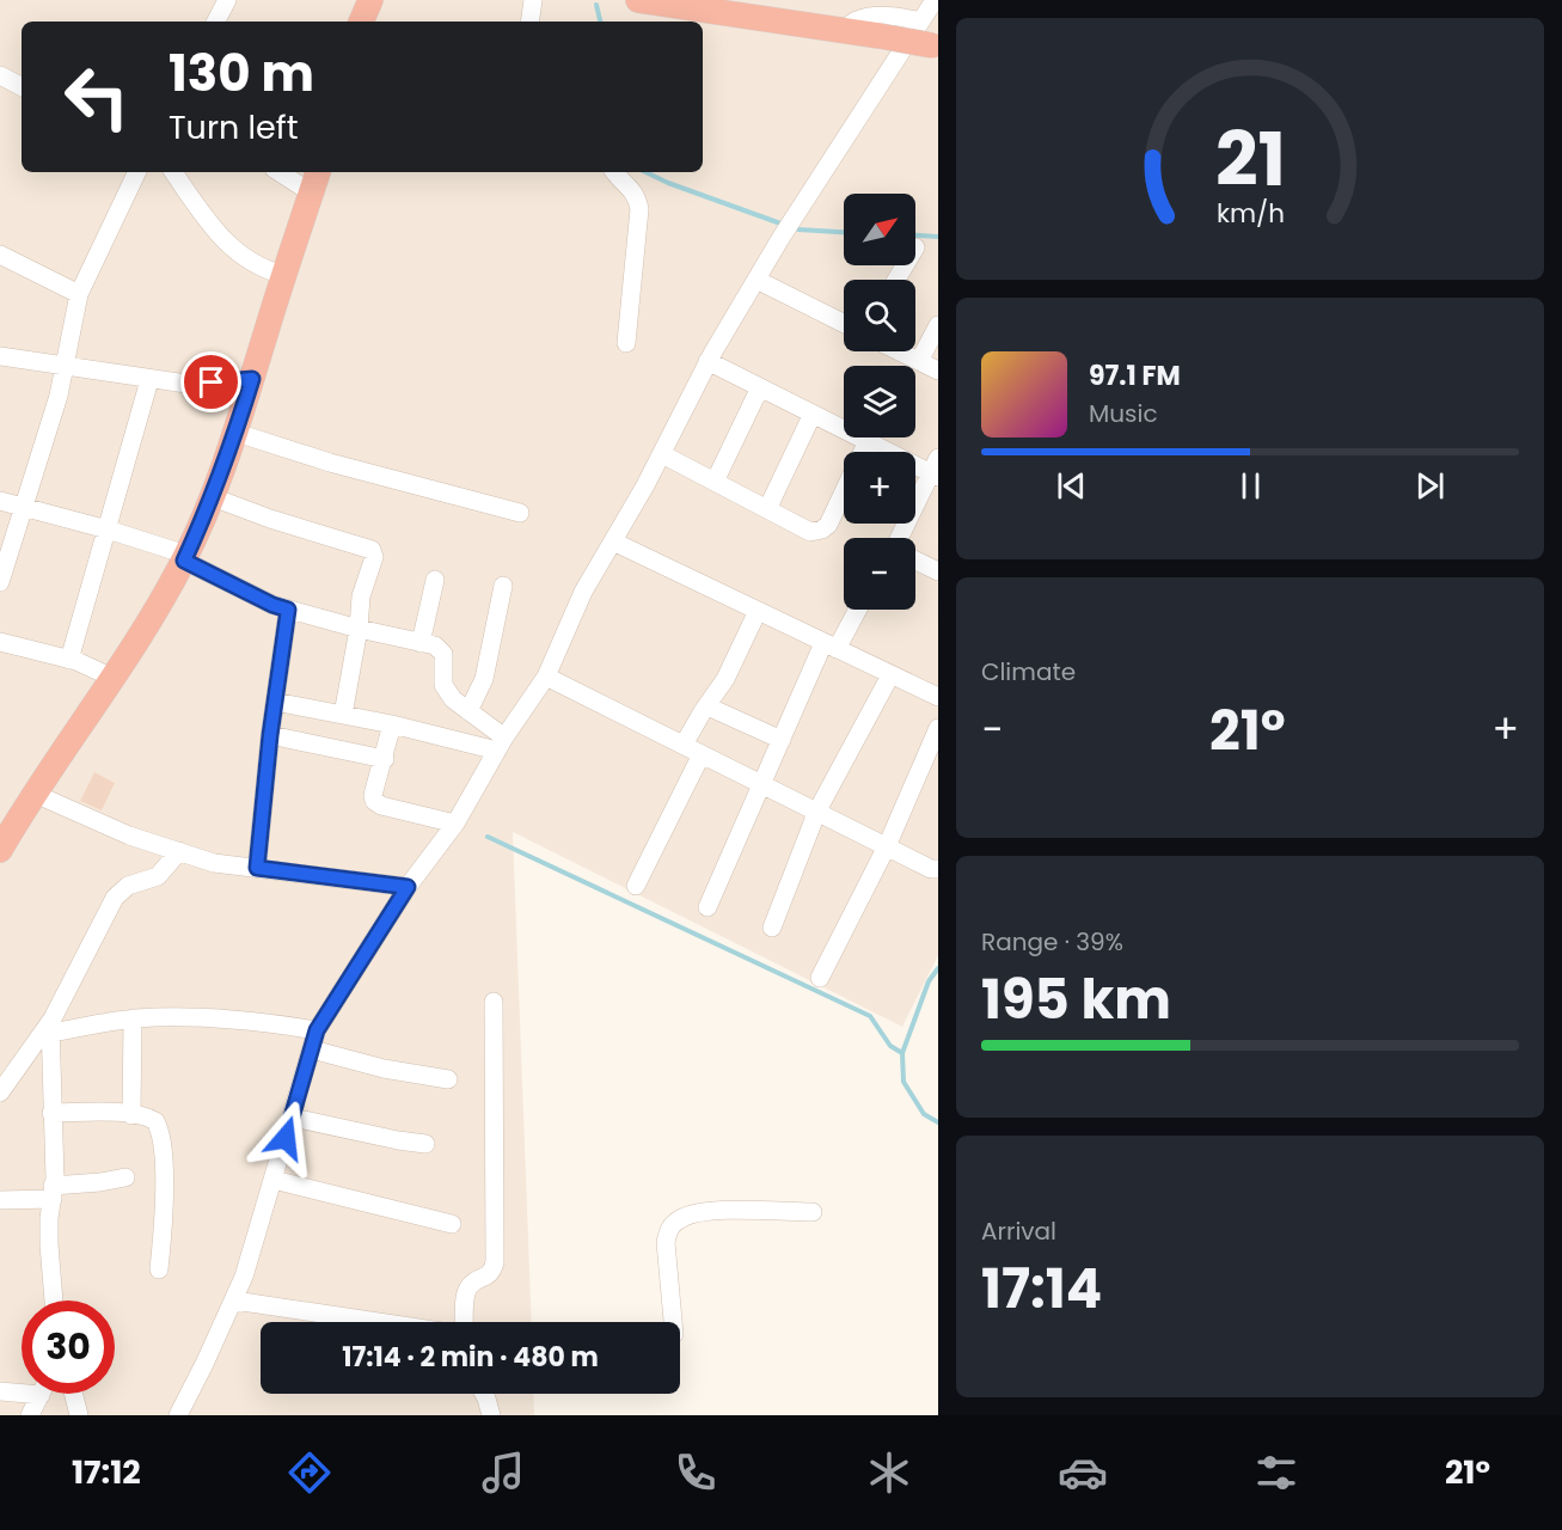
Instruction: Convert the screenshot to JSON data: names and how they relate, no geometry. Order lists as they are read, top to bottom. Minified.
{"north":"top right","page":{"turn":["130 m","Turn left"],"map_buttons":["+","−"],"song":["97.1 FM","Music"],"tile":["Climate",["Range · 39%","195 km"],["Arrival","17:14"]],"heat":["−","21°","+"],"limit":"30","trip":"17:14 · 2 min · 480 m","tabs":["17:12","21°"],"gauge":["21","km/h"]}}
